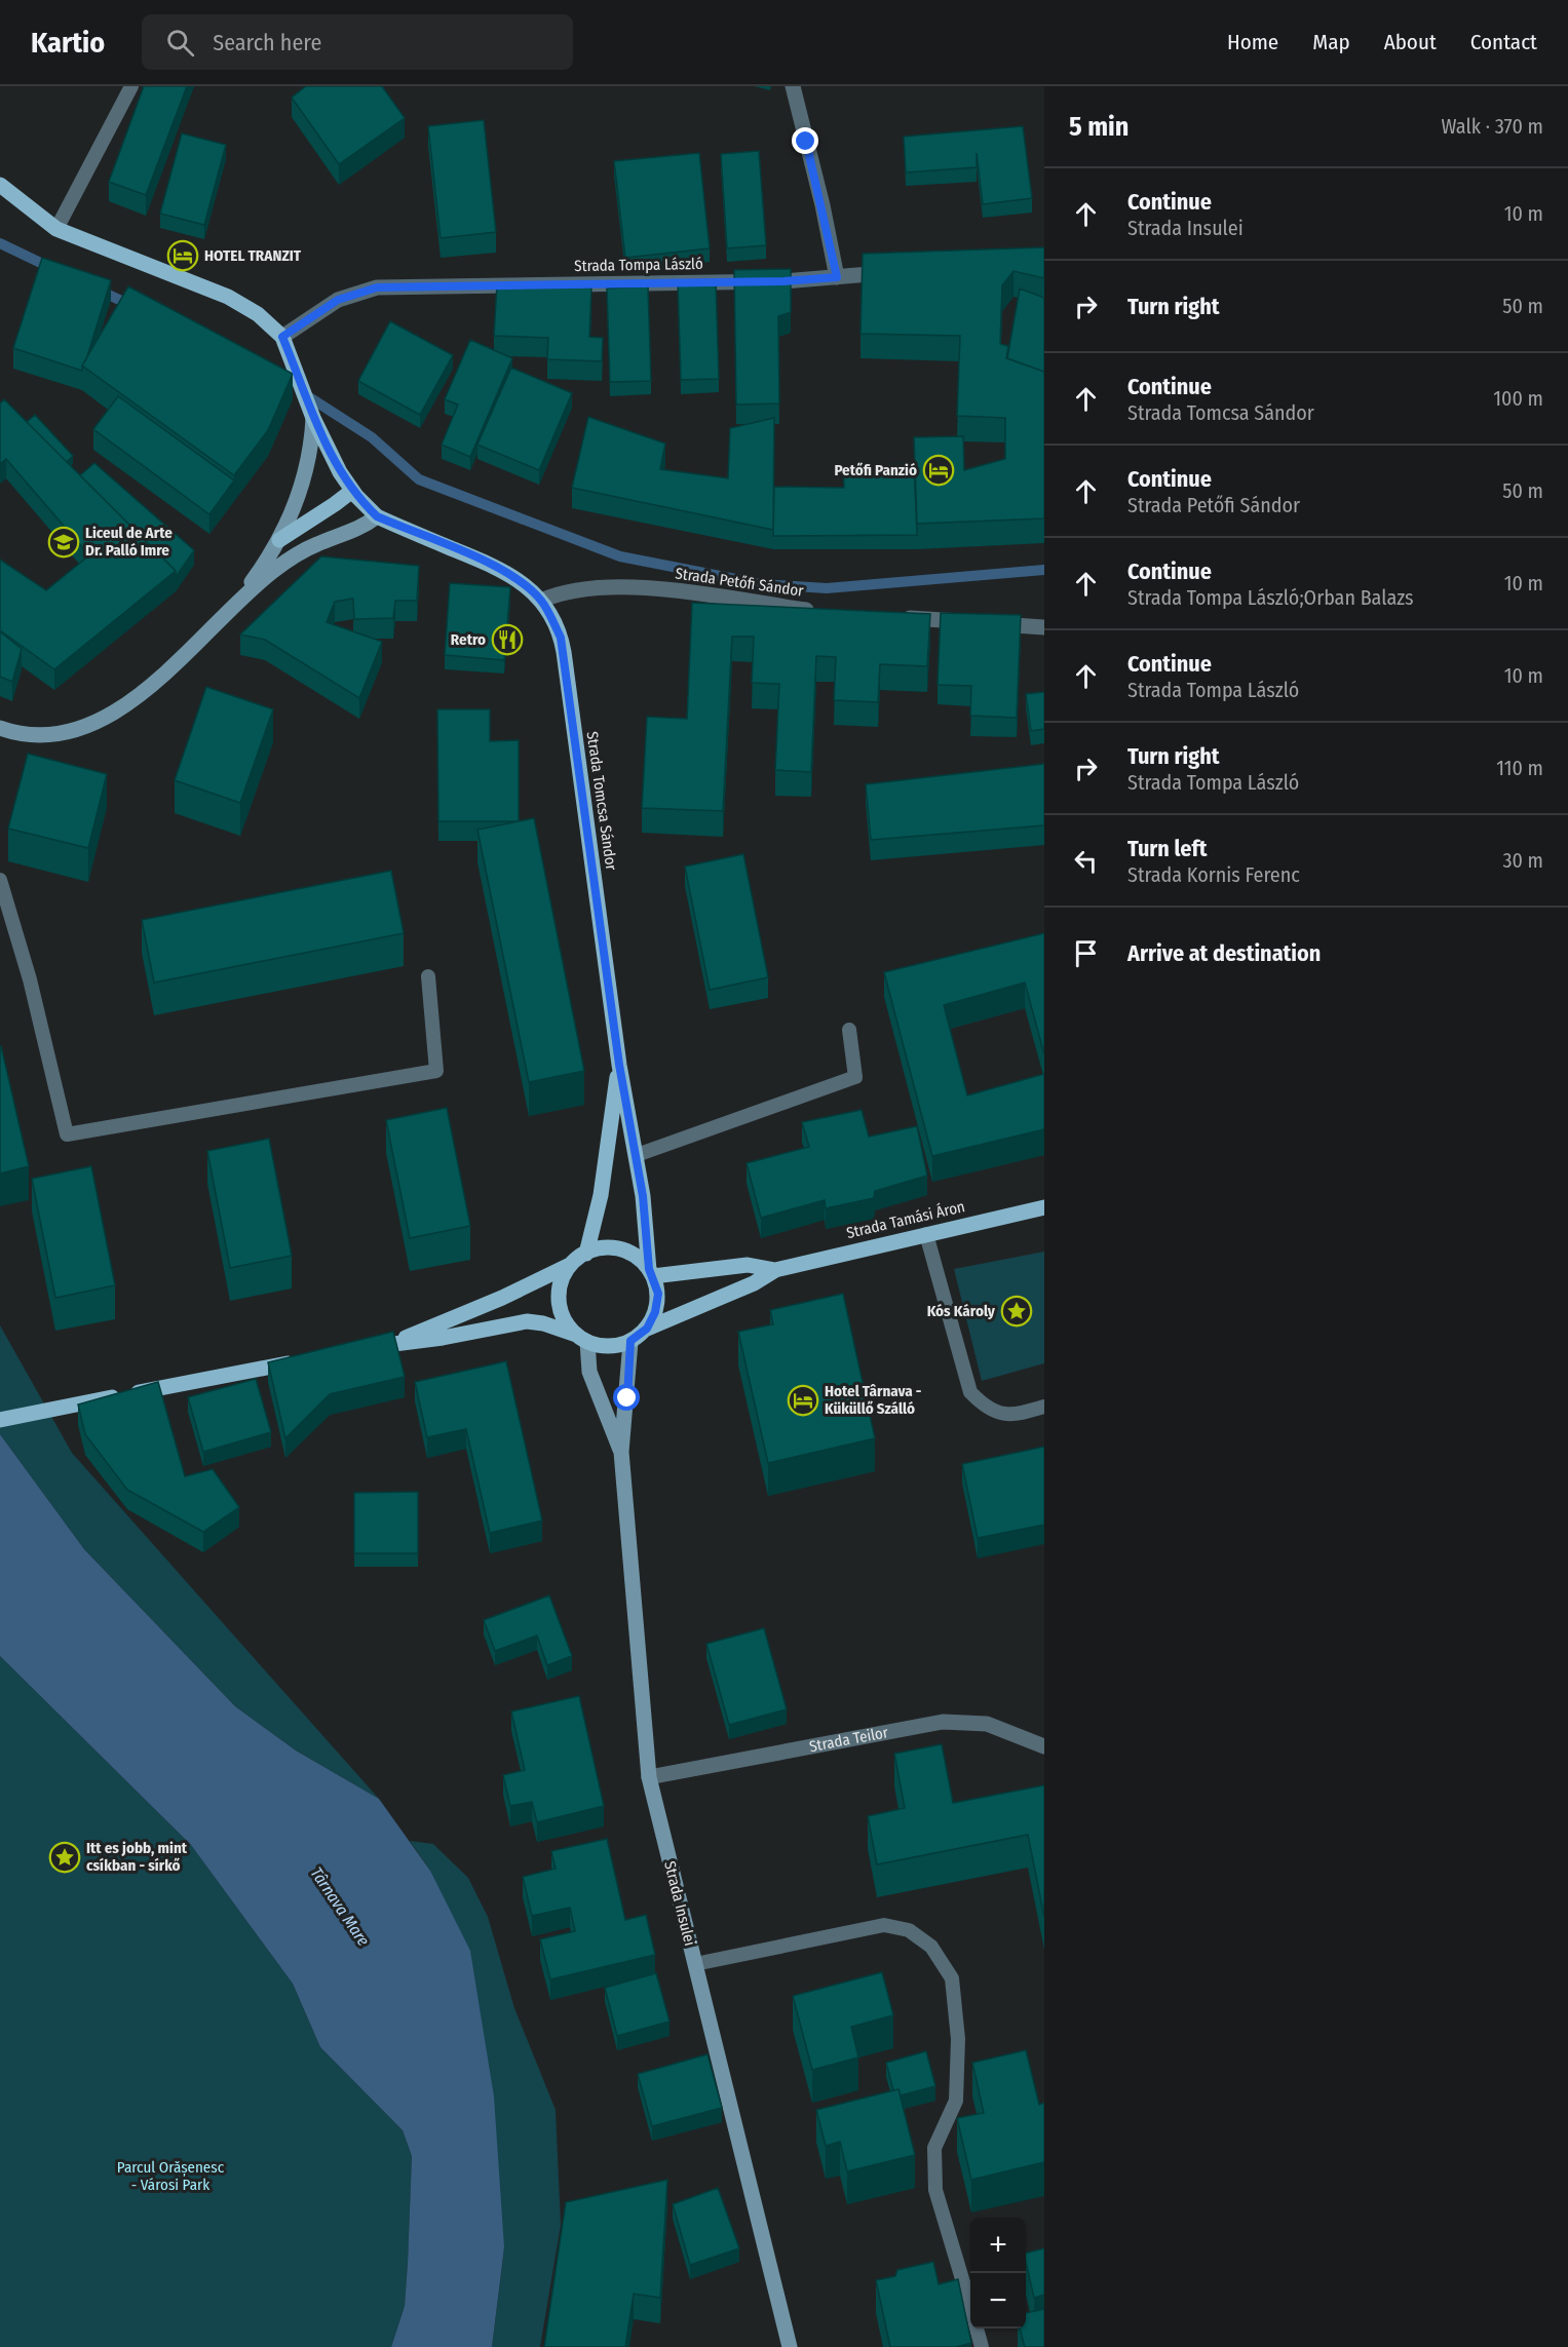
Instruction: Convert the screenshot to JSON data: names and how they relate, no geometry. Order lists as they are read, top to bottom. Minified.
{"streets":{"main road":["Strada Tomcsa Sándor","Strada Tamási Áron","Strada Insulei"],"street":["Strada Tompa László","Strada Petőfi Sándor","Strada Teilor"]},"crossings":[["Strada Petőfi Sándor","Strada Tomcsa Sándor"],["Strada Tamási Áron","Strada Insulei"],["Strada Teilor","Strada Insulei"]],"water":["Târnava Mare"],"parks":["Parcul Orășenesc - Városi Park"],"places":{"hotel":["HOTEL TRANZIT","Petőfi Panzió","Hotel Târnava - Küküllő Szálló"],"school or university":["Liceul de Arte Dr. Palló Imre"],"restaurant":["Retro"],"place":["Kós Károly","Itt es jobb, mint csíkban - sírkő"]},"page":{"header":"Kartio","search":"Search here","nav":["Home","Map","About","Contact"],"heading":["5 min","Walk · 370 m"],"list":[["Continue","Strada Insulei","10 m"],["Turn right","50 m"],["Continue","Strada Tomcsa Sándor","100 m"],["Continue","Strada Petőfi Sándor","50 m"],["Continue","Strada Tompa László;Orban Balazs","10 m"],["Continue","Strada Tompa László","10 m"],["Turn right","Strada Tompa László","110 m"],["Turn left","Strada Kornis Ferenc","30 m"],"Arrive at destination"],"map_buttons":["+","−"]}}
